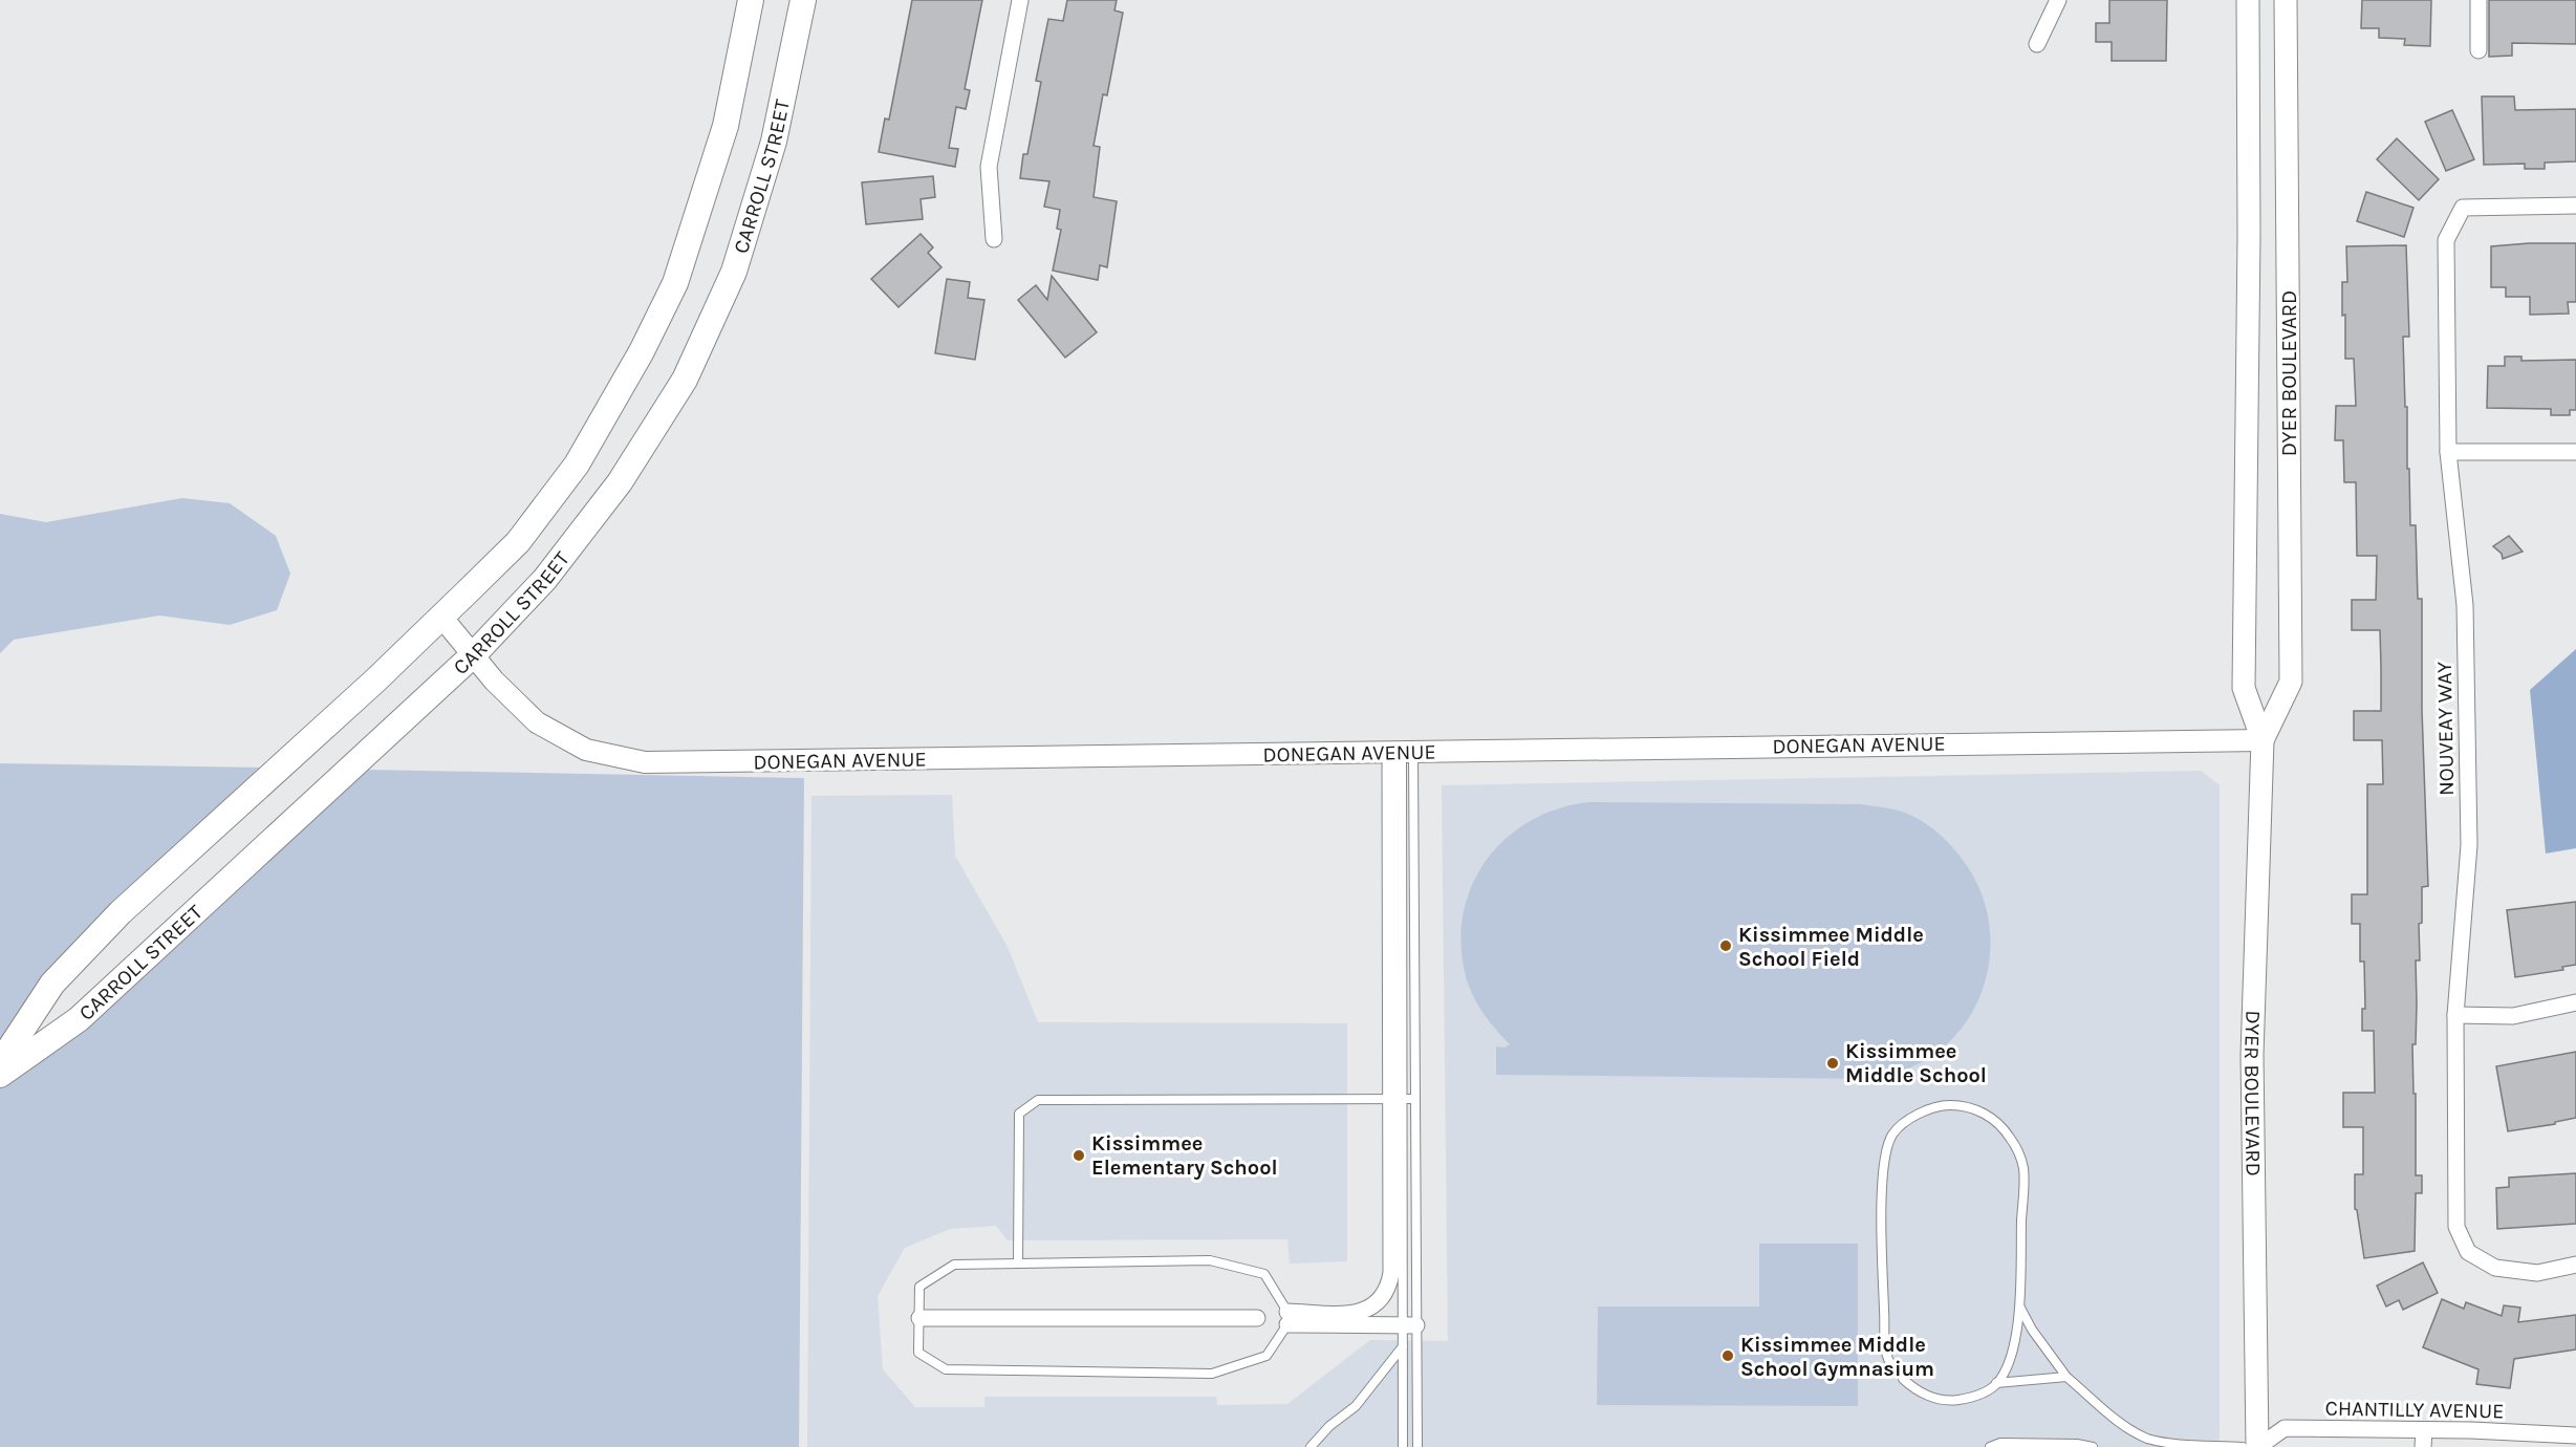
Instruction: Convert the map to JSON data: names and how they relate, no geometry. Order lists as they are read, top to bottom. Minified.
{"streets":{"main road":["CARROLL STREET","DYER BOULEVARD"],"street":["NOUVEAY WAY","DONEGAN AVENUE","CHANTILLY AVENUE"]},"crossings":[["CARROLL STREET","DONEGAN AVENUE"],["DYER BOULEVARD","DONEGAN AVENUE"],["DYER BOULEVARD","CHANTILLY AVENUE"]],"places":["Kissimmee Middle School Field","Kissimmee Middle School","Kissimmee Elementary School","Kissimmee Middle School Gymnasium"]}
